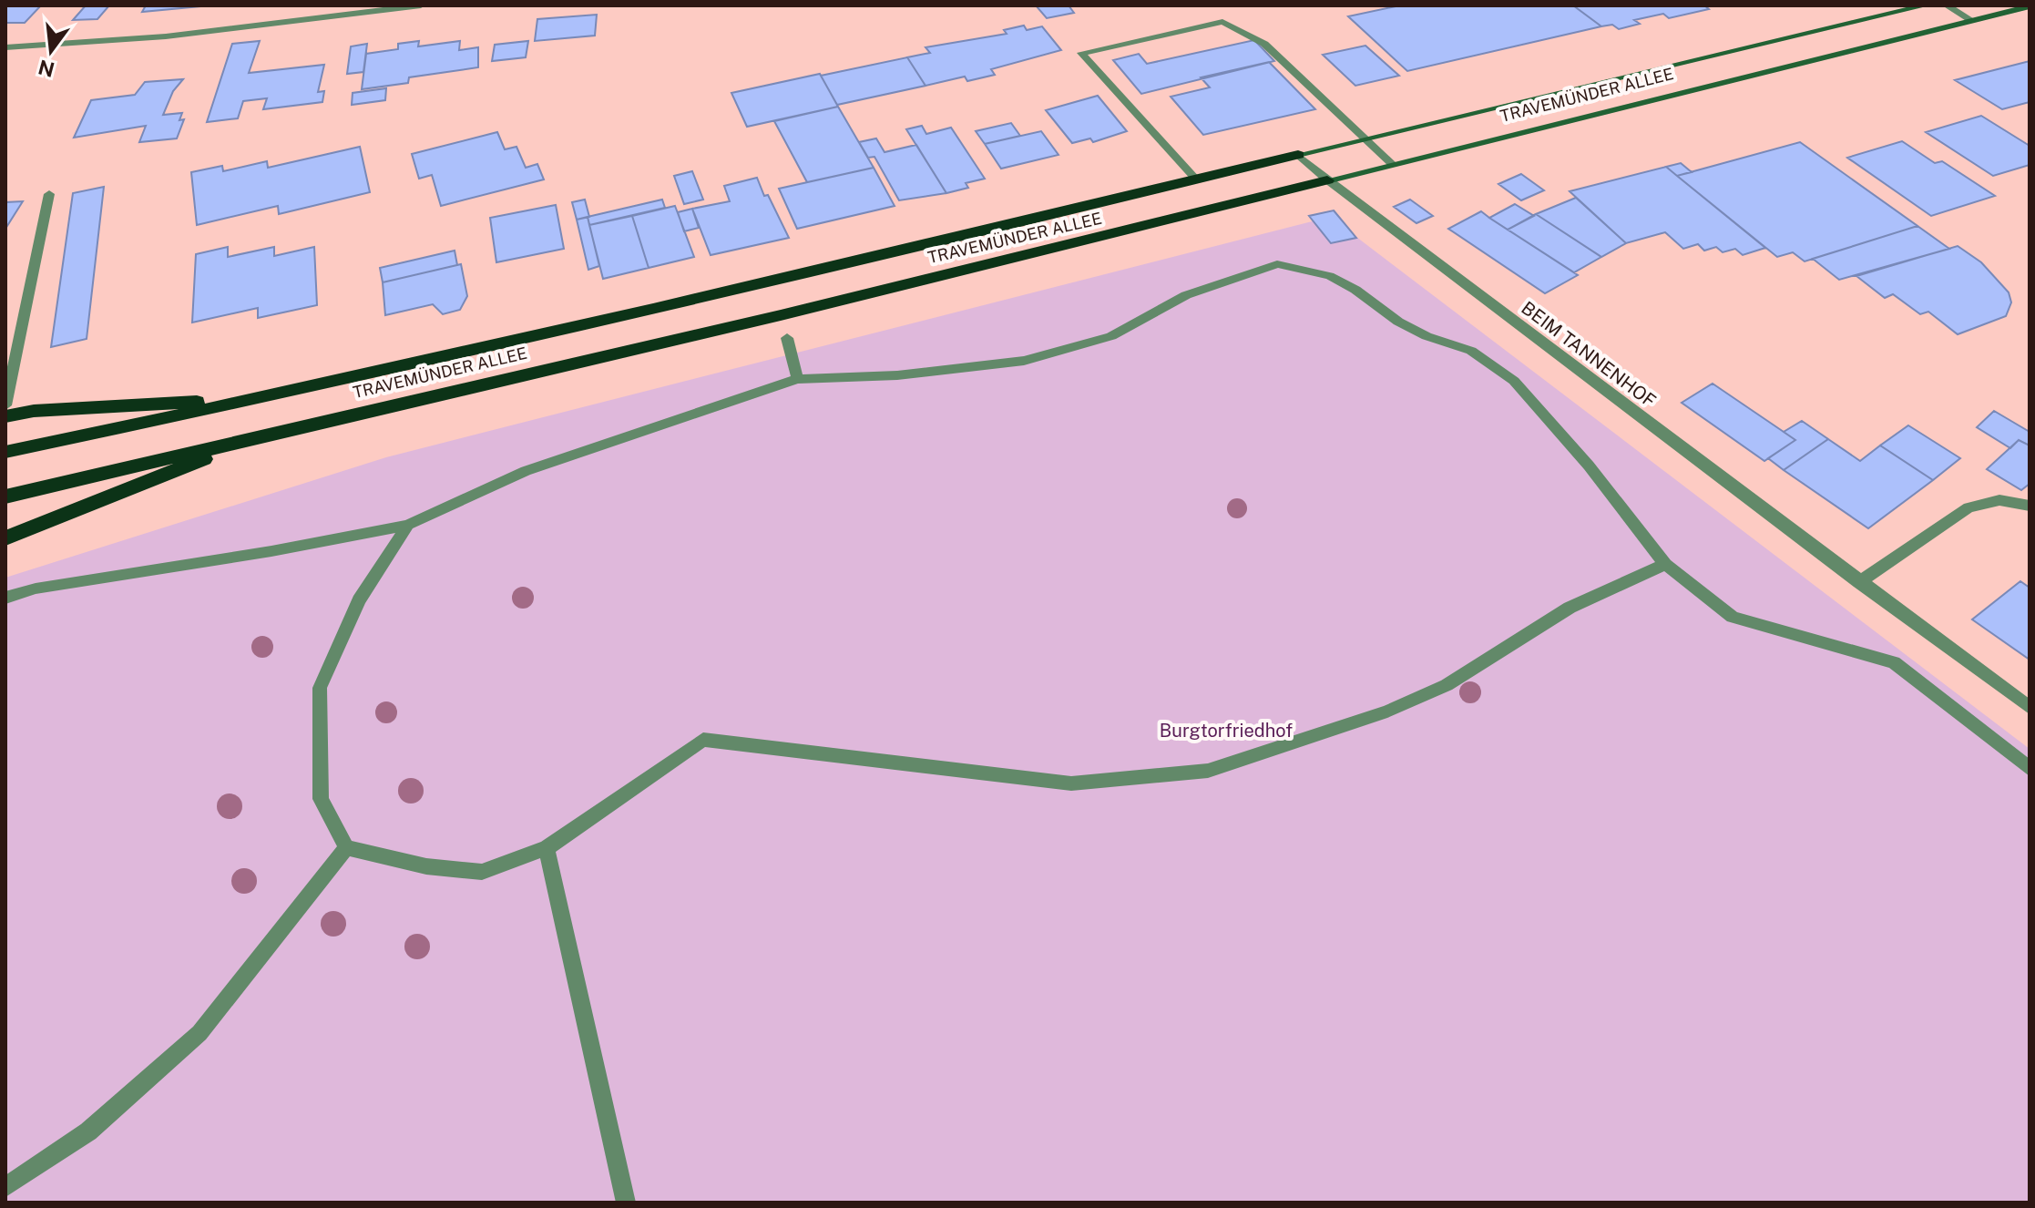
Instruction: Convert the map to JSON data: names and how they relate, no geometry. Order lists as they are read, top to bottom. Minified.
{"streets":{"highway":["TRAVEMÜNDER ALLEE"],"street":["BEIM TANNENHOF"]},"crossings":[["TRAVEMÜNDER ALLEE","BEIM TANNENHOF"]],"parks":["Burgtorfriedhof"],"north":"bottom"}
